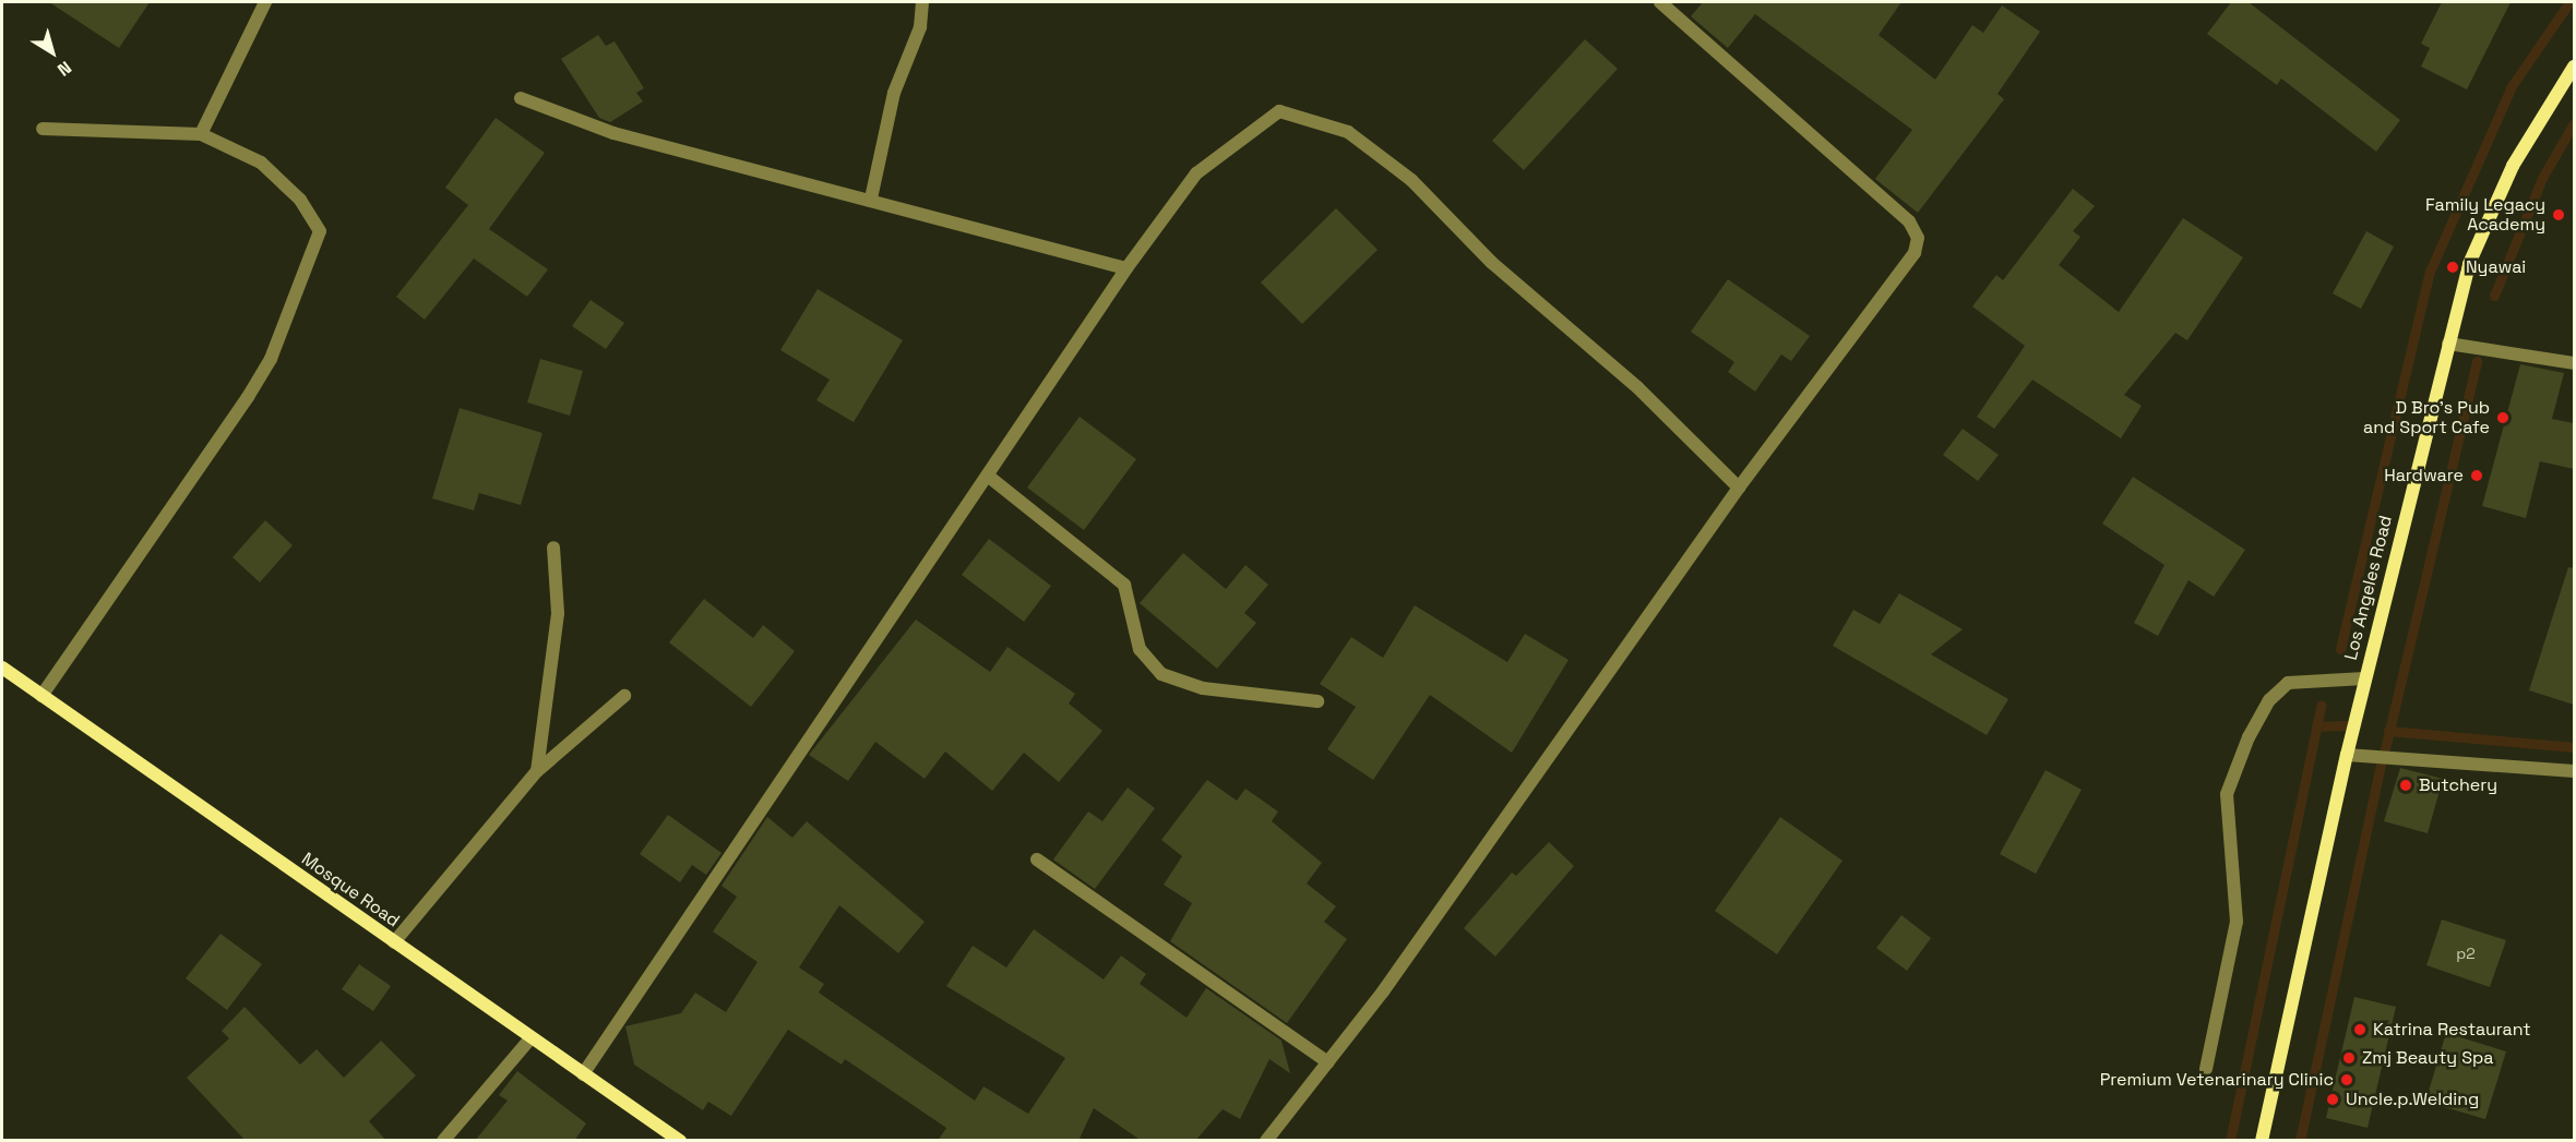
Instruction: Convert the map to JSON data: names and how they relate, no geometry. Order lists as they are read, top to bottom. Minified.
{"streets":{"main road":["Los Angeles Road","Mosque Road"]},"places":["Family Legacy Academy","Nyawai","D Bro's Pub and Sport Cafe","Hardware","Butchery","Katrina Restaurant","Zmj Beauty Spa","Premium Vetenarinary Clinic","Uncle.p.Welding"],"house_numbers":["p2"],"north":"bottom right"}
